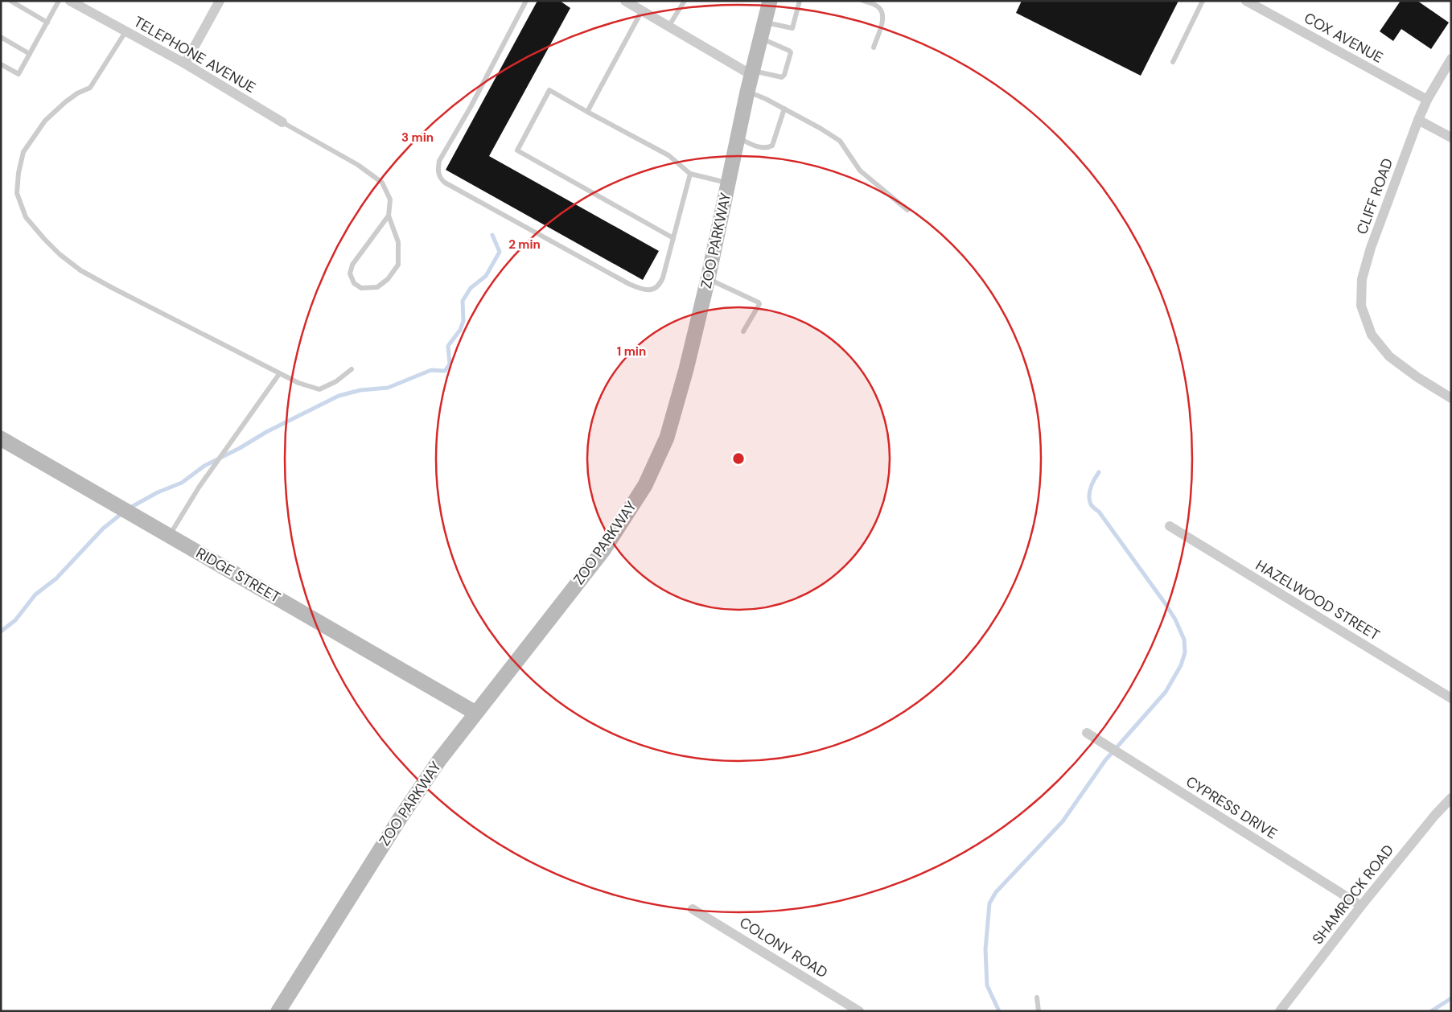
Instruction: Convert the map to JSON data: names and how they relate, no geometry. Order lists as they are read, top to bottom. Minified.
{"streets":{"main road":["ZOO PARKWAY","RIDGE STREET"],"street":["COX AVENUE","TELEPHONE AVENUE","CLIFF ROAD","HAZELWOOD STREET","CYPRESS DRIVE","SHAMROCK ROAD","COLONY ROAD"]},"crossings":[["COX AVENUE","CLIFF ROAD"],["ZOO PARKWAY","RIDGE STREET"],["CYPRESS DRIVE","SHAMROCK ROAD"]],"rings":["3 min","2 min","1 min"]}
